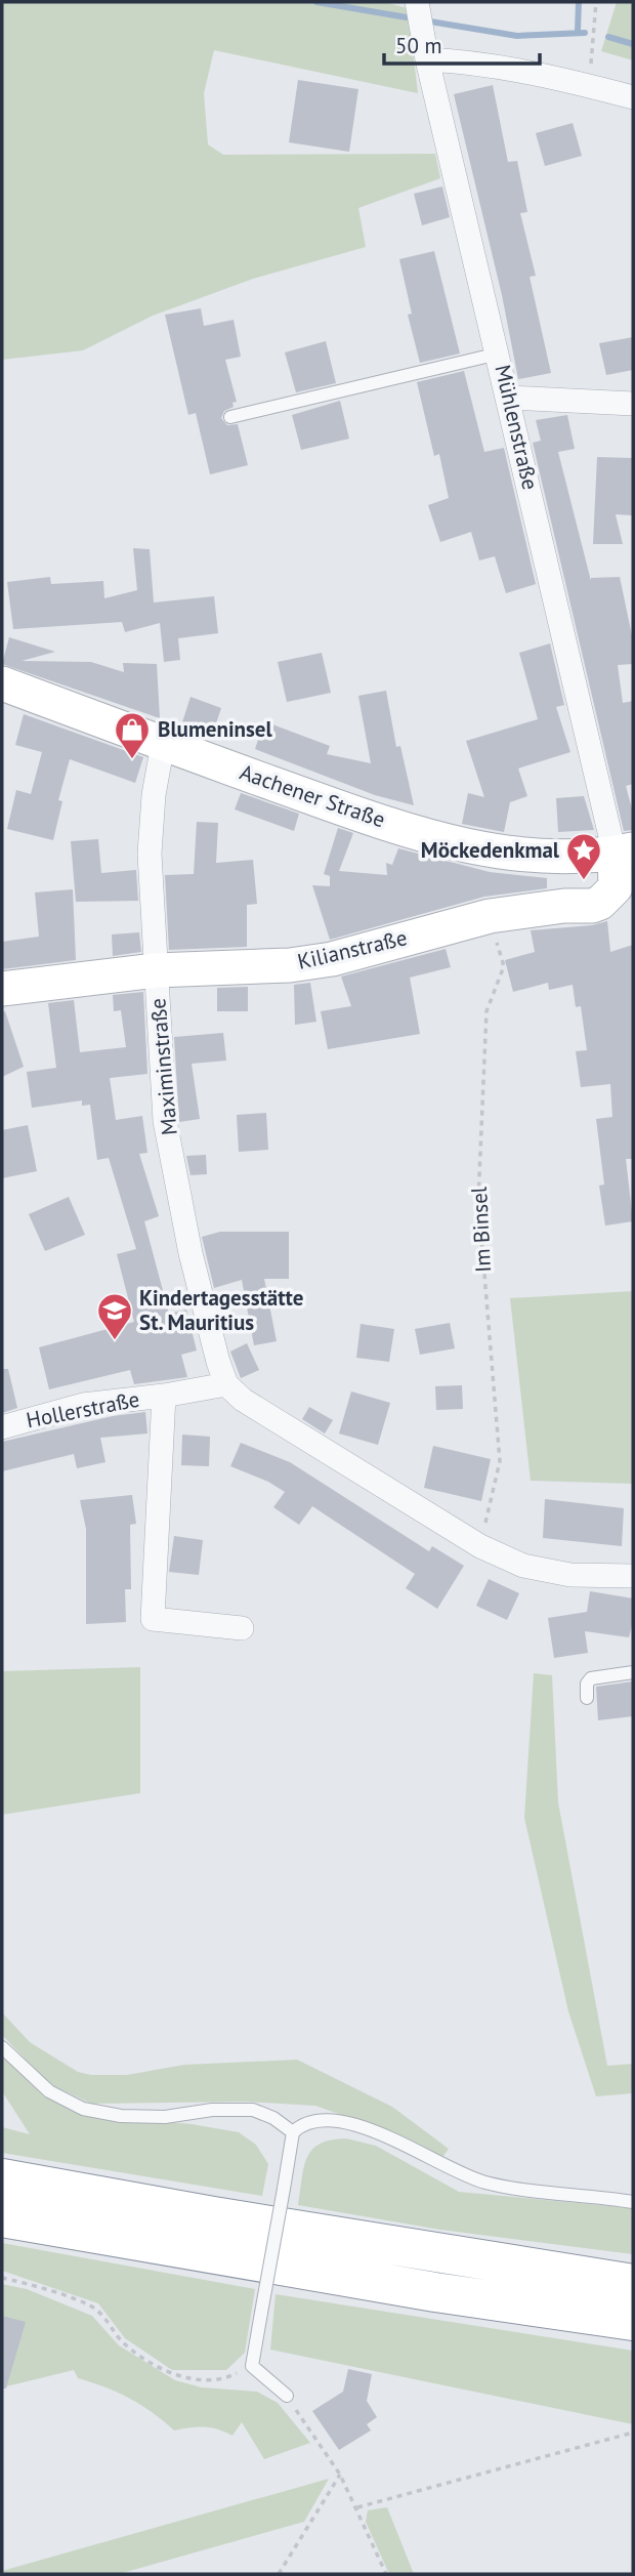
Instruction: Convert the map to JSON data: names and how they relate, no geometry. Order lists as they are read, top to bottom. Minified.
{"streets":{"street":["Mühlenstraße","Aachener Straße","Kilianstraße","Maximinstraße","Hollerstraße"],"path":["Im Binsel"]},"crossings":[["Mühlenstraße","Aachener Straße"],["Mühlenstraße","Kilianstraße"],["Aachener Straße","Kilianstraße"],["Aachener Straße","Maximinstraße"],["Kilianstraße","Maximinstraße"],["Kilianstraße","Im Binsel"]],"places":{"shop":["Blumeninsel"],"place":["Möckedenkmal"],"school or university":["Kindertagesstätte St. Mauritius"]},"scale_bar":"50 m"}
